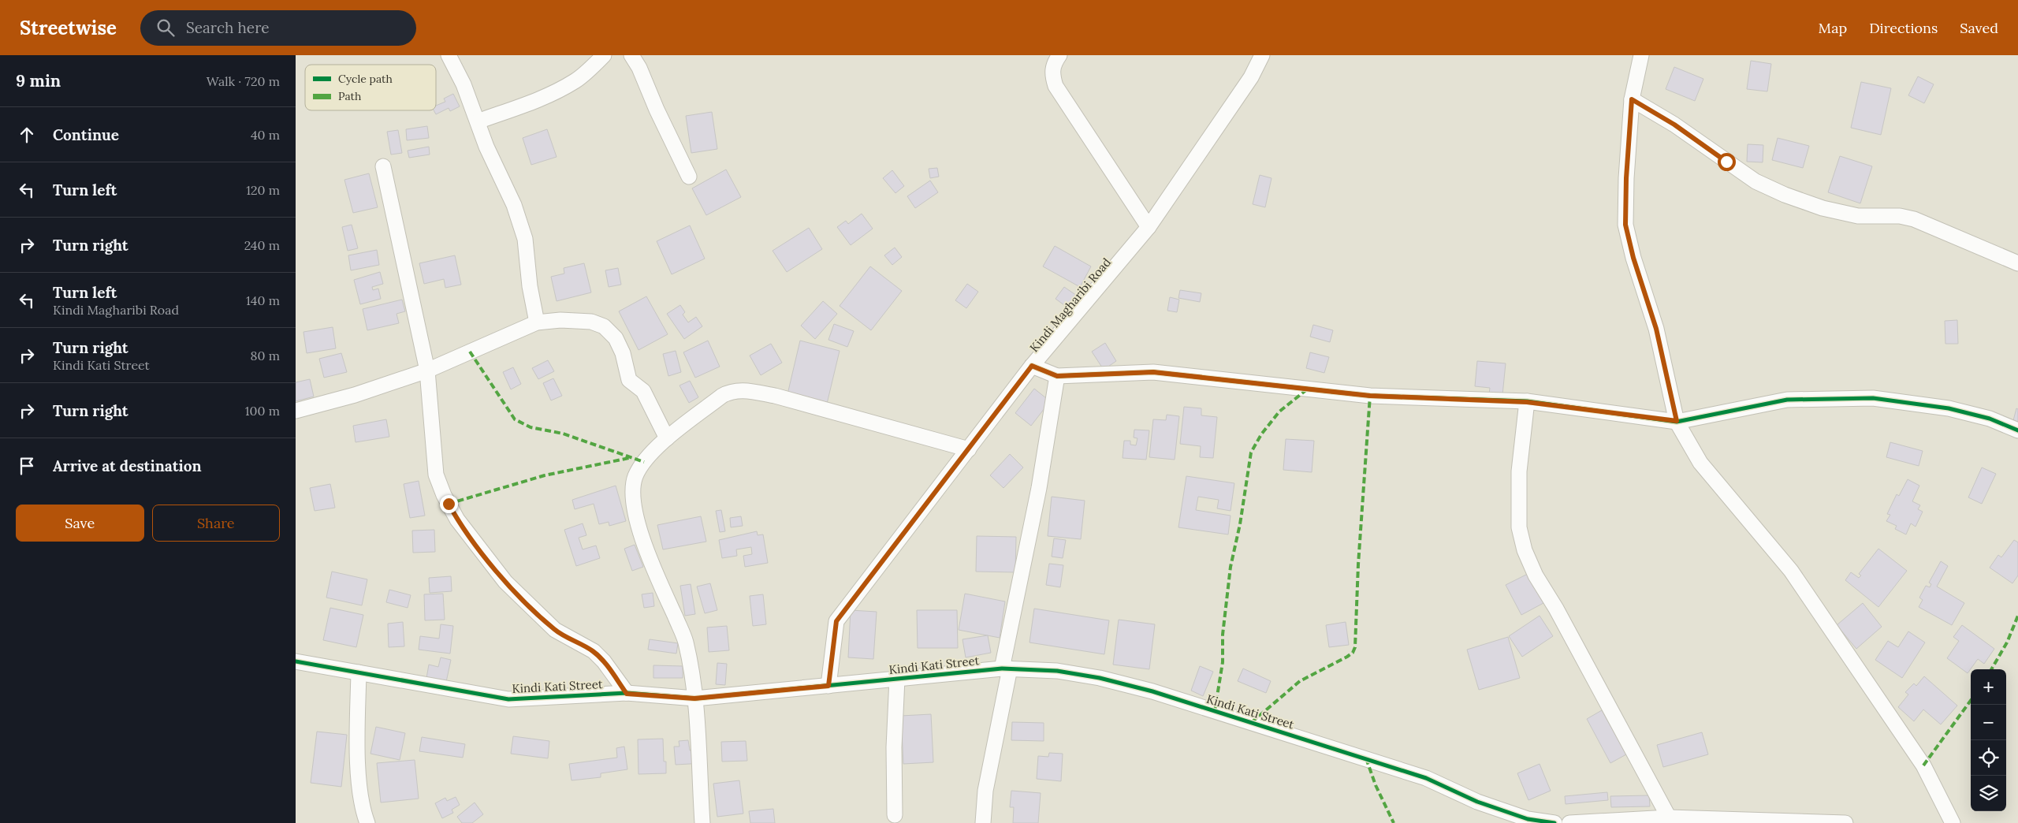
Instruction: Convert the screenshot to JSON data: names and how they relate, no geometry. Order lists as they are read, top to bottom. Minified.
{"streets":{"street":["Kindi Magharibi Road","Kindi Kati Street"]},"crossings":[["Kindi Magharibi Road","Kindi Kati Street"]],"legend":["Cycle path","Path"],"page":{"header":"Streetwise","search":"Search here","nav":["Map","Directions","Saved"],"heading":["9 min","Walk · 720 m"],"list":[["Continue","40 m"],["Turn left","120 m"],["Turn right","240 m"],["Turn left","Kindi Magharibi Road","140 m"],["Turn right","Kindi Kati Street","80 m"],["Turn right","100 m"],"Arrive at destination"],"buttons":["Save","Share"],"map_buttons":["+","−"]}}
